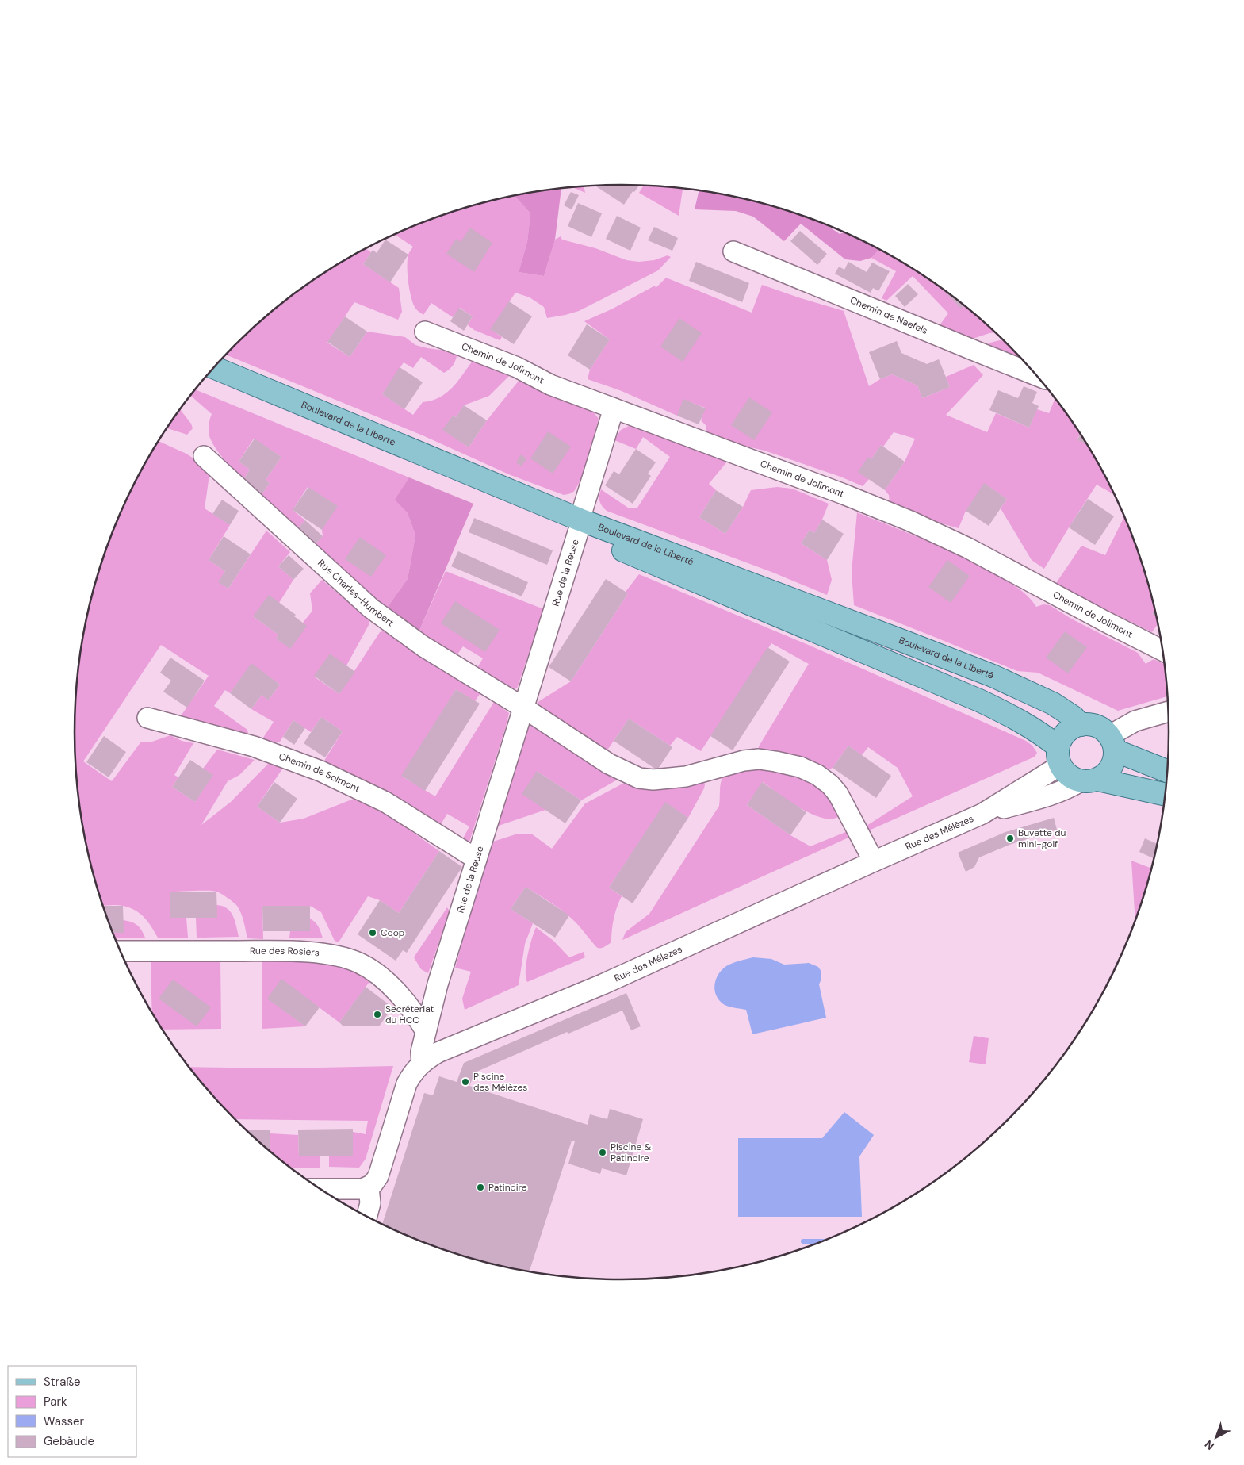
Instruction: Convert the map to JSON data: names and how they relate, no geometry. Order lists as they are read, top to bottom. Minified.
{"streets":{"main road":["Boulevard de la Liberté"],"street":["Chemin de Naefels","Chemin de Jolimont","Rue de la Reuse","Rue Charles-Humbert","Chemin de Solmont","Rue des Mélèzes","Rue des Rosiers"]},"crossings":[["Chemin de Jolimont","Rue de la Reuse"],["Boulevard de la Liberté","Rue de la Reuse"],["Boulevard de la Liberté","Rue des Mélèzes"],["Rue de la Reuse","Rue Charles-Humbert"],["Rue de la Reuse","Chemin de Solmont"],["Rue de la Reuse","Rue des Mélèzes"],["Rue de la Reuse","Rue des Rosiers"]],"places":["Buvette du mini-golf","Coop","Secréteriat du HCC","Piscine des Mélèzes","Piscine & Patinoire","Patinoire"],"legend":["Straße","Park","Wasser","Gebäude"],"north":"bottom left"}
